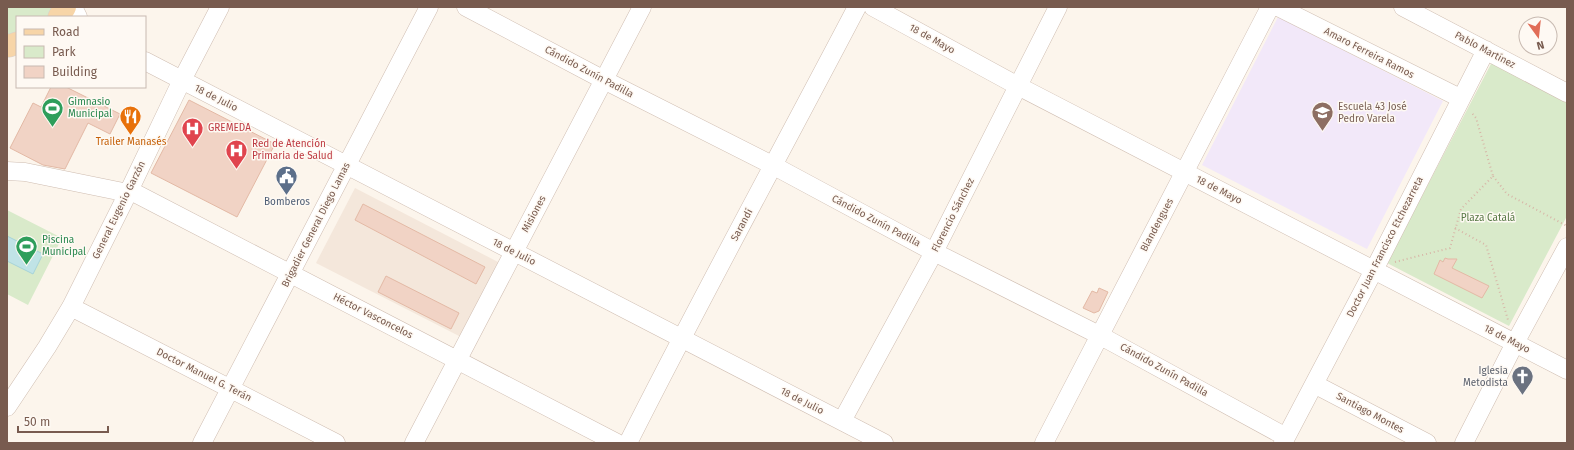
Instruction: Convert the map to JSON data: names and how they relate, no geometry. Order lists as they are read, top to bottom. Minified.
{"streets":{"street":["18 de Mayo","Pablo Martínez","Amaro Ferreira Ramos","Cándido Zunín Padilla","18 de Julio","General Eugenio Garzón","Misiones","Florencio Sánchez","Brigadier General Diego Lamas","Sarandí","Blandengues","Doctor Juan Francisco Etchezarreta","Héctor Vasconcelos","Doctor Manuel G. Terán","Santiago Montes"]},"crossings":[["18 de Mayo","Florencio Sánchez"],["18 de Mayo","Blandengues"],["18 de Mayo","Doctor Juan Francisco Etchezarreta"],["Pablo Martínez","Doctor Juan Francisco Etchezarreta"],["Amaro Ferreira Ramos","Doctor Juan Francisco Etchezarreta"],["Cándido Zunín Padilla","Misiones"],["Cándido Zunín Padilla","Florencio Sánchez"],["Cándido Zunín Padilla","Sarandí"],["Cándido Zunín Padilla","Blandengues"],["Cándido Zunín Padilla","Doctor Juan Francisco Etchezarreta"],["18 de Julio","General Eugenio Garzón"],["18 de Julio","Misiones"],["18 de Julio","Florencio Sánchez"],["18 de Julio","Brigadier General Diego Lamas"],["18 de Julio","Sarandí"],["General Eugenio Garzón","Héctor Vasconcelos"],["General Eugenio Garzón","Doctor Manuel G. Terán"],["Misiones","Héctor Vasconcelos"],["Brigadier General Diego Lamas","Héctor Vasconcelos"],["Brigadier General Diego Lamas","Doctor Manuel G. Terán"],["Doctor Juan Francisco Etchezarreta","Santiago Montes"]],"parks":["Plaza Catalá"],"places":{"sports":["Gimnasio Municipal","Piscina Municipal"],"school or university":["Escuela 43 José Pedro Varela"],"restaurant":["Trailer Manasés"],"hospital":["GREMEDA","Red de Atención Primaria de Salud"],"public building":["Bomberos"],"church":["Iglesia Metodista"]},"legend":["Road","Park","Building"],"scale_bar":"50 m","north":"bottom"}
